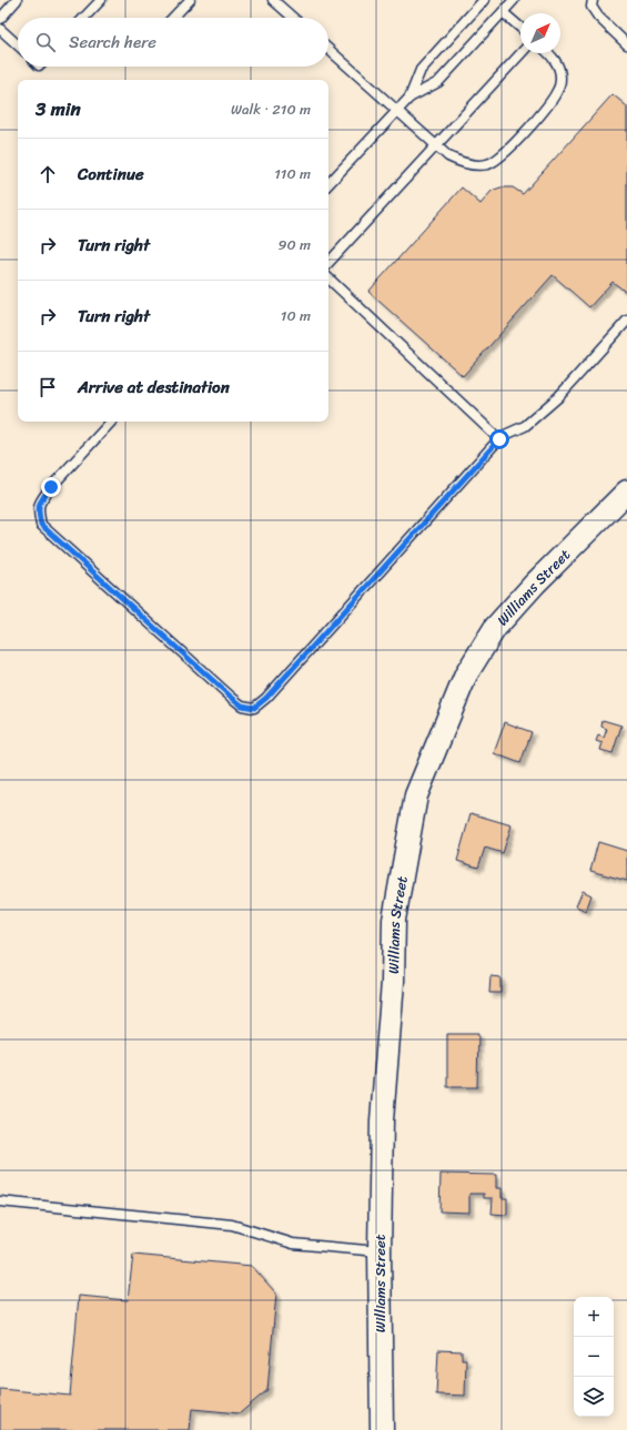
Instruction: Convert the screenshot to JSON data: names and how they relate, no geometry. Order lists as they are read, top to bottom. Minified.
{"streets":{"street":["Williams Street"]},"north":"top right","page":{"search":"Search here","heading":["3 min","Walk · 210 m"],"list":[["Continue","110 m"],["Turn right","90 m"],["Turn right","10 m"],"Arrive at destination"],"map_buttons":["+","−"]}}
